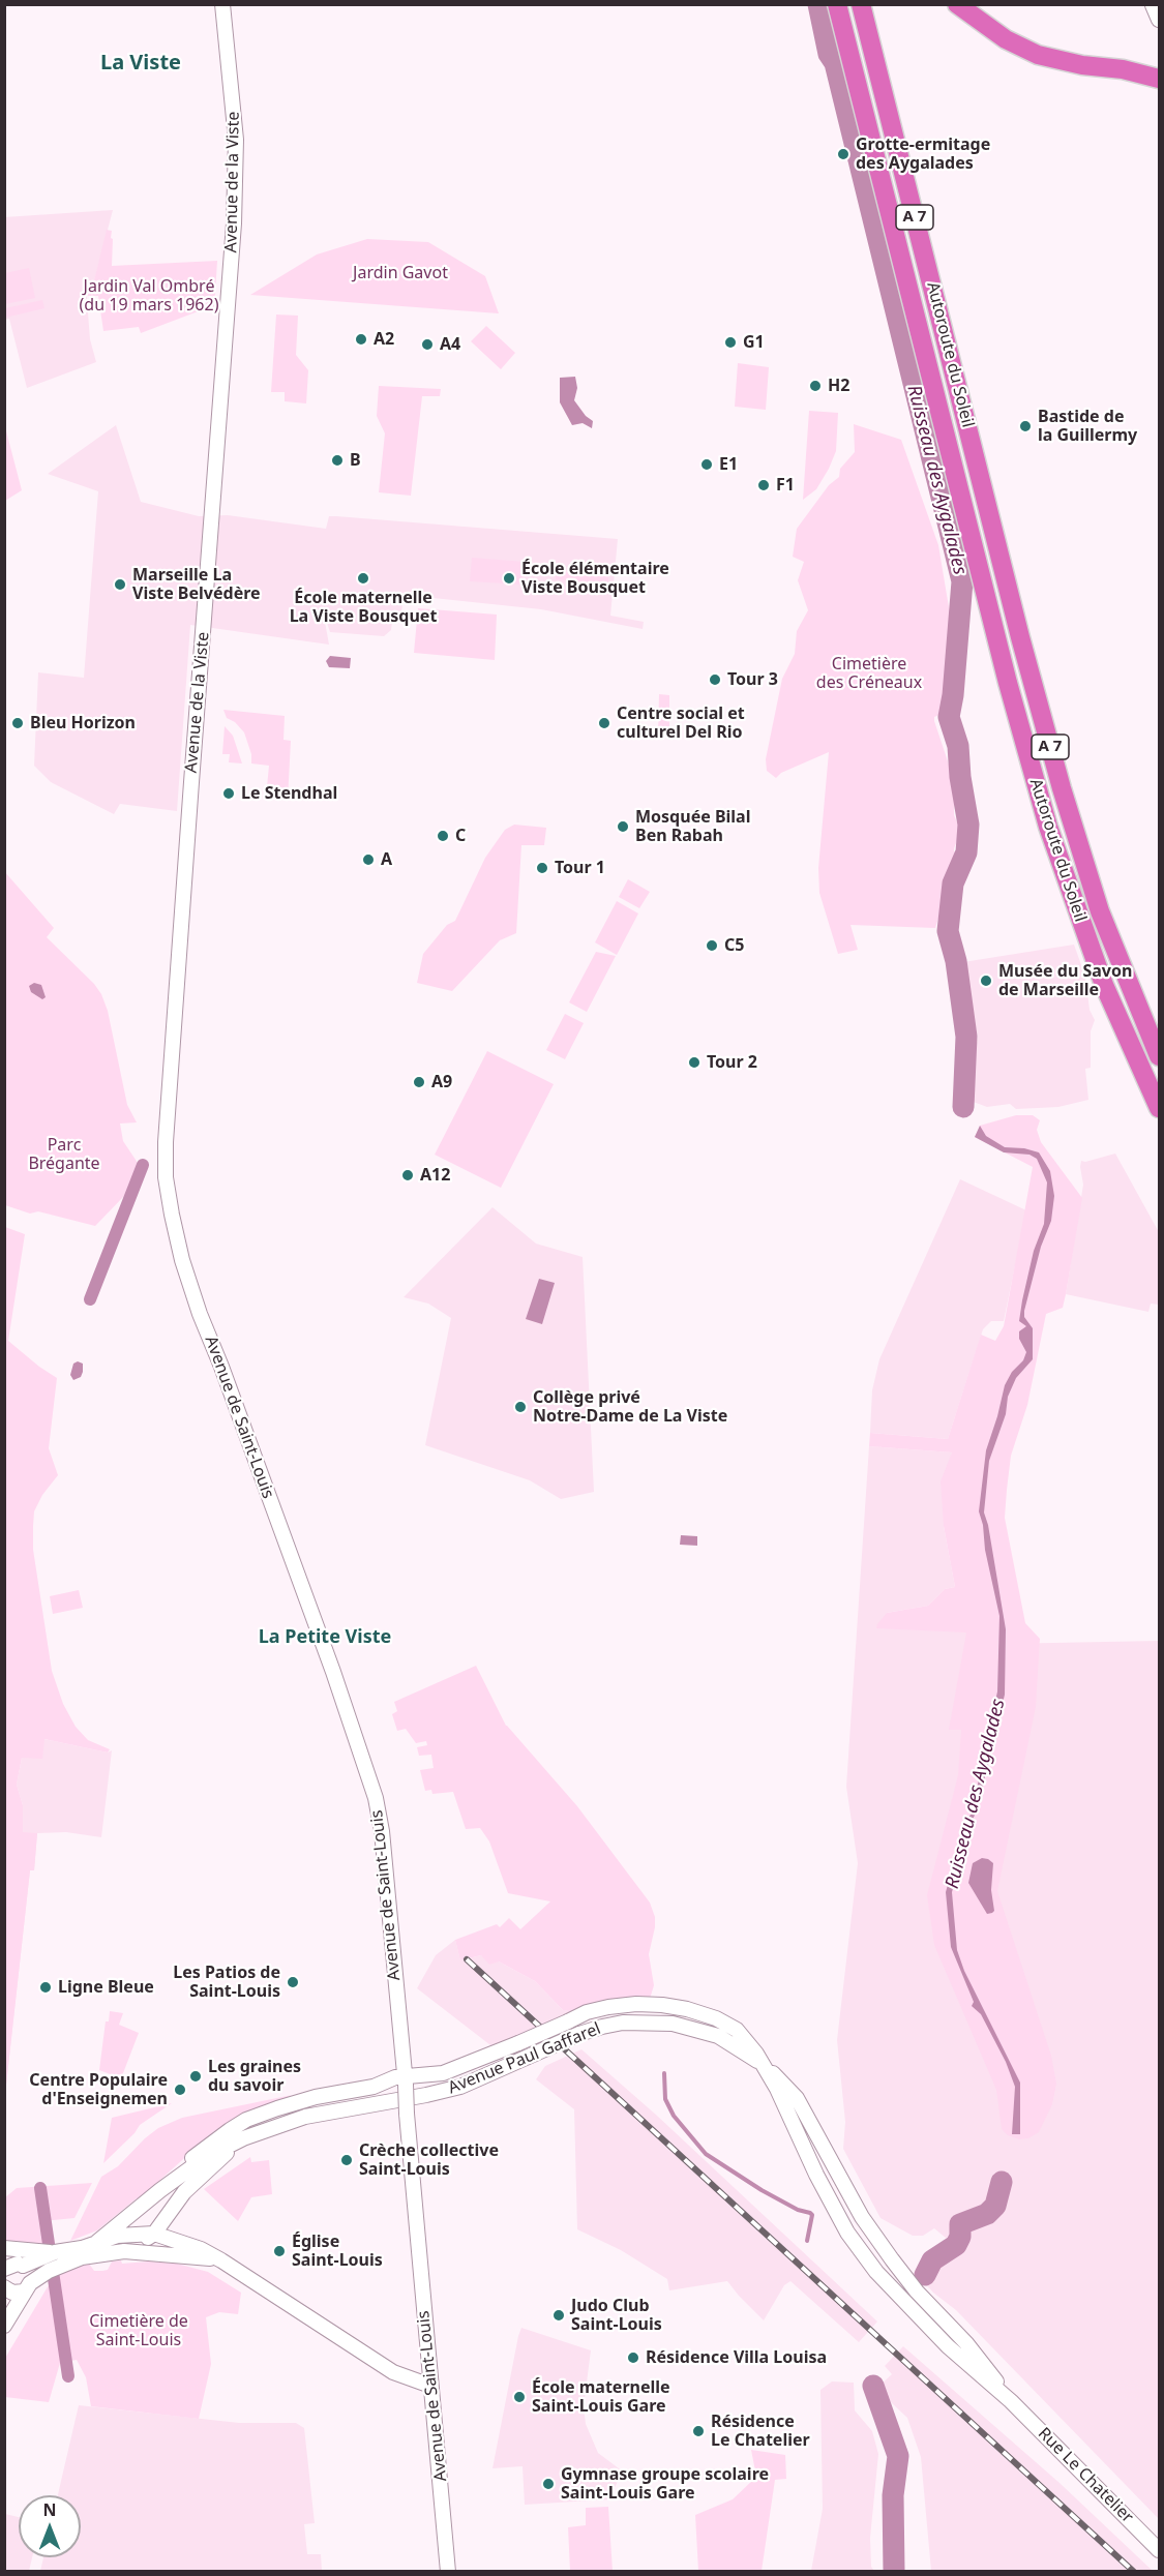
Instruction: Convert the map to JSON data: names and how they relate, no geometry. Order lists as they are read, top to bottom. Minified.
{"streets":{"highway":["A 7","Autoroute du Soleil"],"street":["Avenue de la Viste","Avenue de Saint-Louis","Avenue Paul Gaffarel","Rue Le Chatelier"]},"crossings":[["Avenue de la Viste","Avenue de Saint-Louis"],["Avenue Paul Gaffarel","Rue Le Chatelier"]],"districts":["La Viste","La Petite Viste"],"water":["Ruisseau des Aygalades"],"parks":["Jardin Gavot","Jardin Val Ombré (du 19 mars 1962)","Cimetière des Créneaux","Parc Brégante","Cimetière de Saint-Louis"],"places":["Grotte-ermitage des Aygalades","A2","G1","A4","H2","Bastide de la Guillermy","B","E1","F1","École maternelle La Viste Bousquet","École élémentaire Viste Bousquet","Marseille La Viste Belvédère","Tour 3","Bleu Horizon","Centre social et culturel Del Rio","Le Stendhal","Mosquée Bilal Ben Rabah","C","A","Tour 1","C5","Musée du Savon de Marseille","Tour 2","A9","A12","Collège privé Notre-Dame de La Viste","Les Patios de Saint-Louis","Ligne Bleue","Les graines du savoir","Centre Populaire d'Enseignemen","Crèche collective Saint-Louis","Église Saint-Louis","Judo Club Saint-Louis","Résidence Villa Louisa","École maternelle Saint-Louis Gare","Résidence Le Chatelier","Gymnase groupe scolaire Saint-Louis Gare"],"north":"top"}
